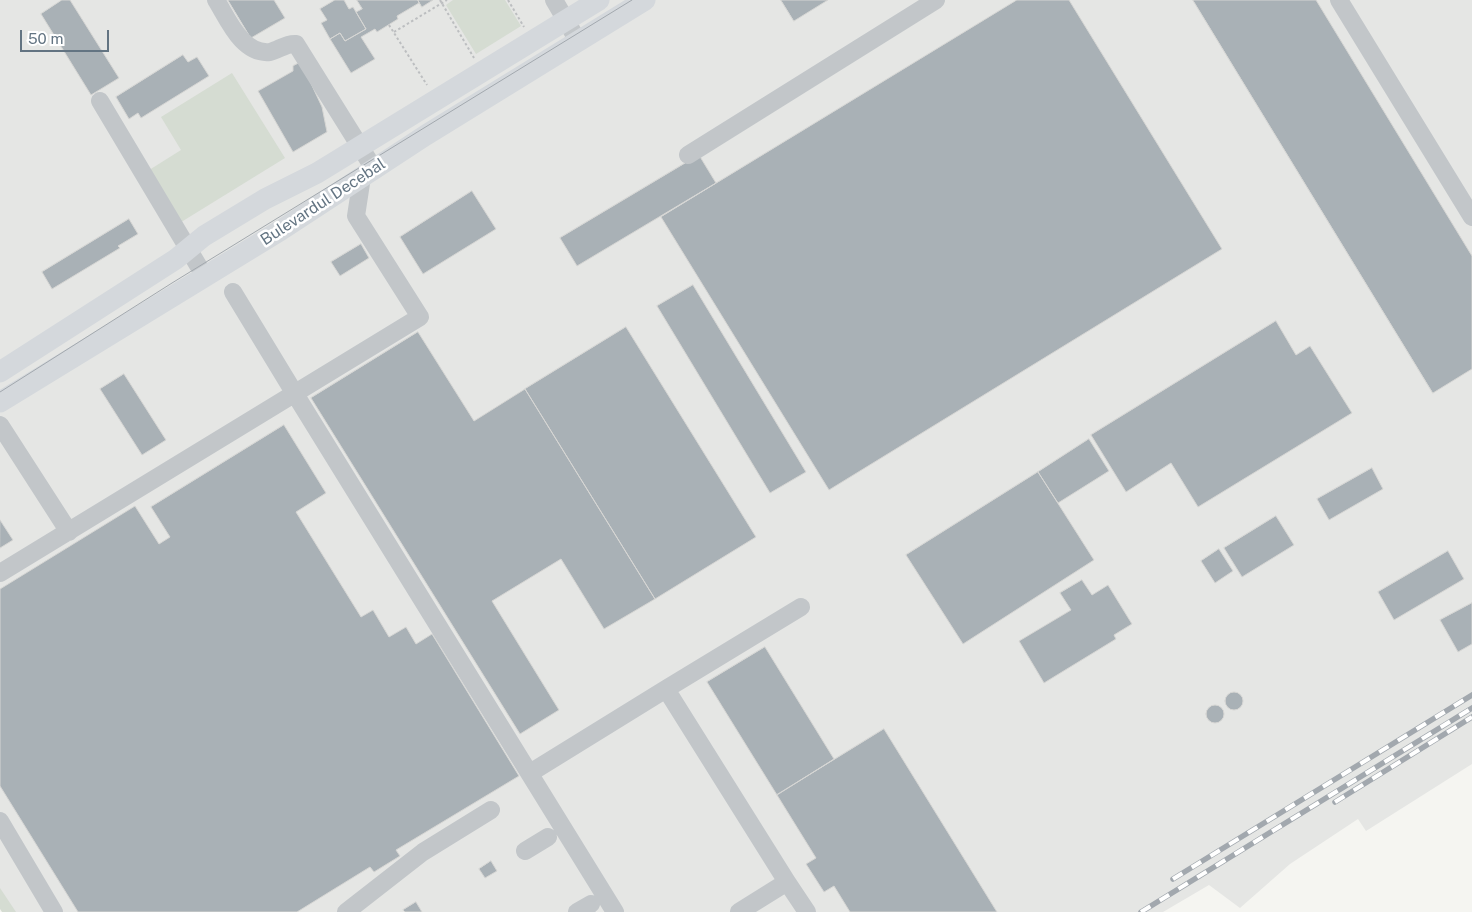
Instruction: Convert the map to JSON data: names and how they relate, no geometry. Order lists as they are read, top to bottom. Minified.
{"streets":{"main road":["Bulevardul Decebal"]},"scale_bar":"50 m"}
